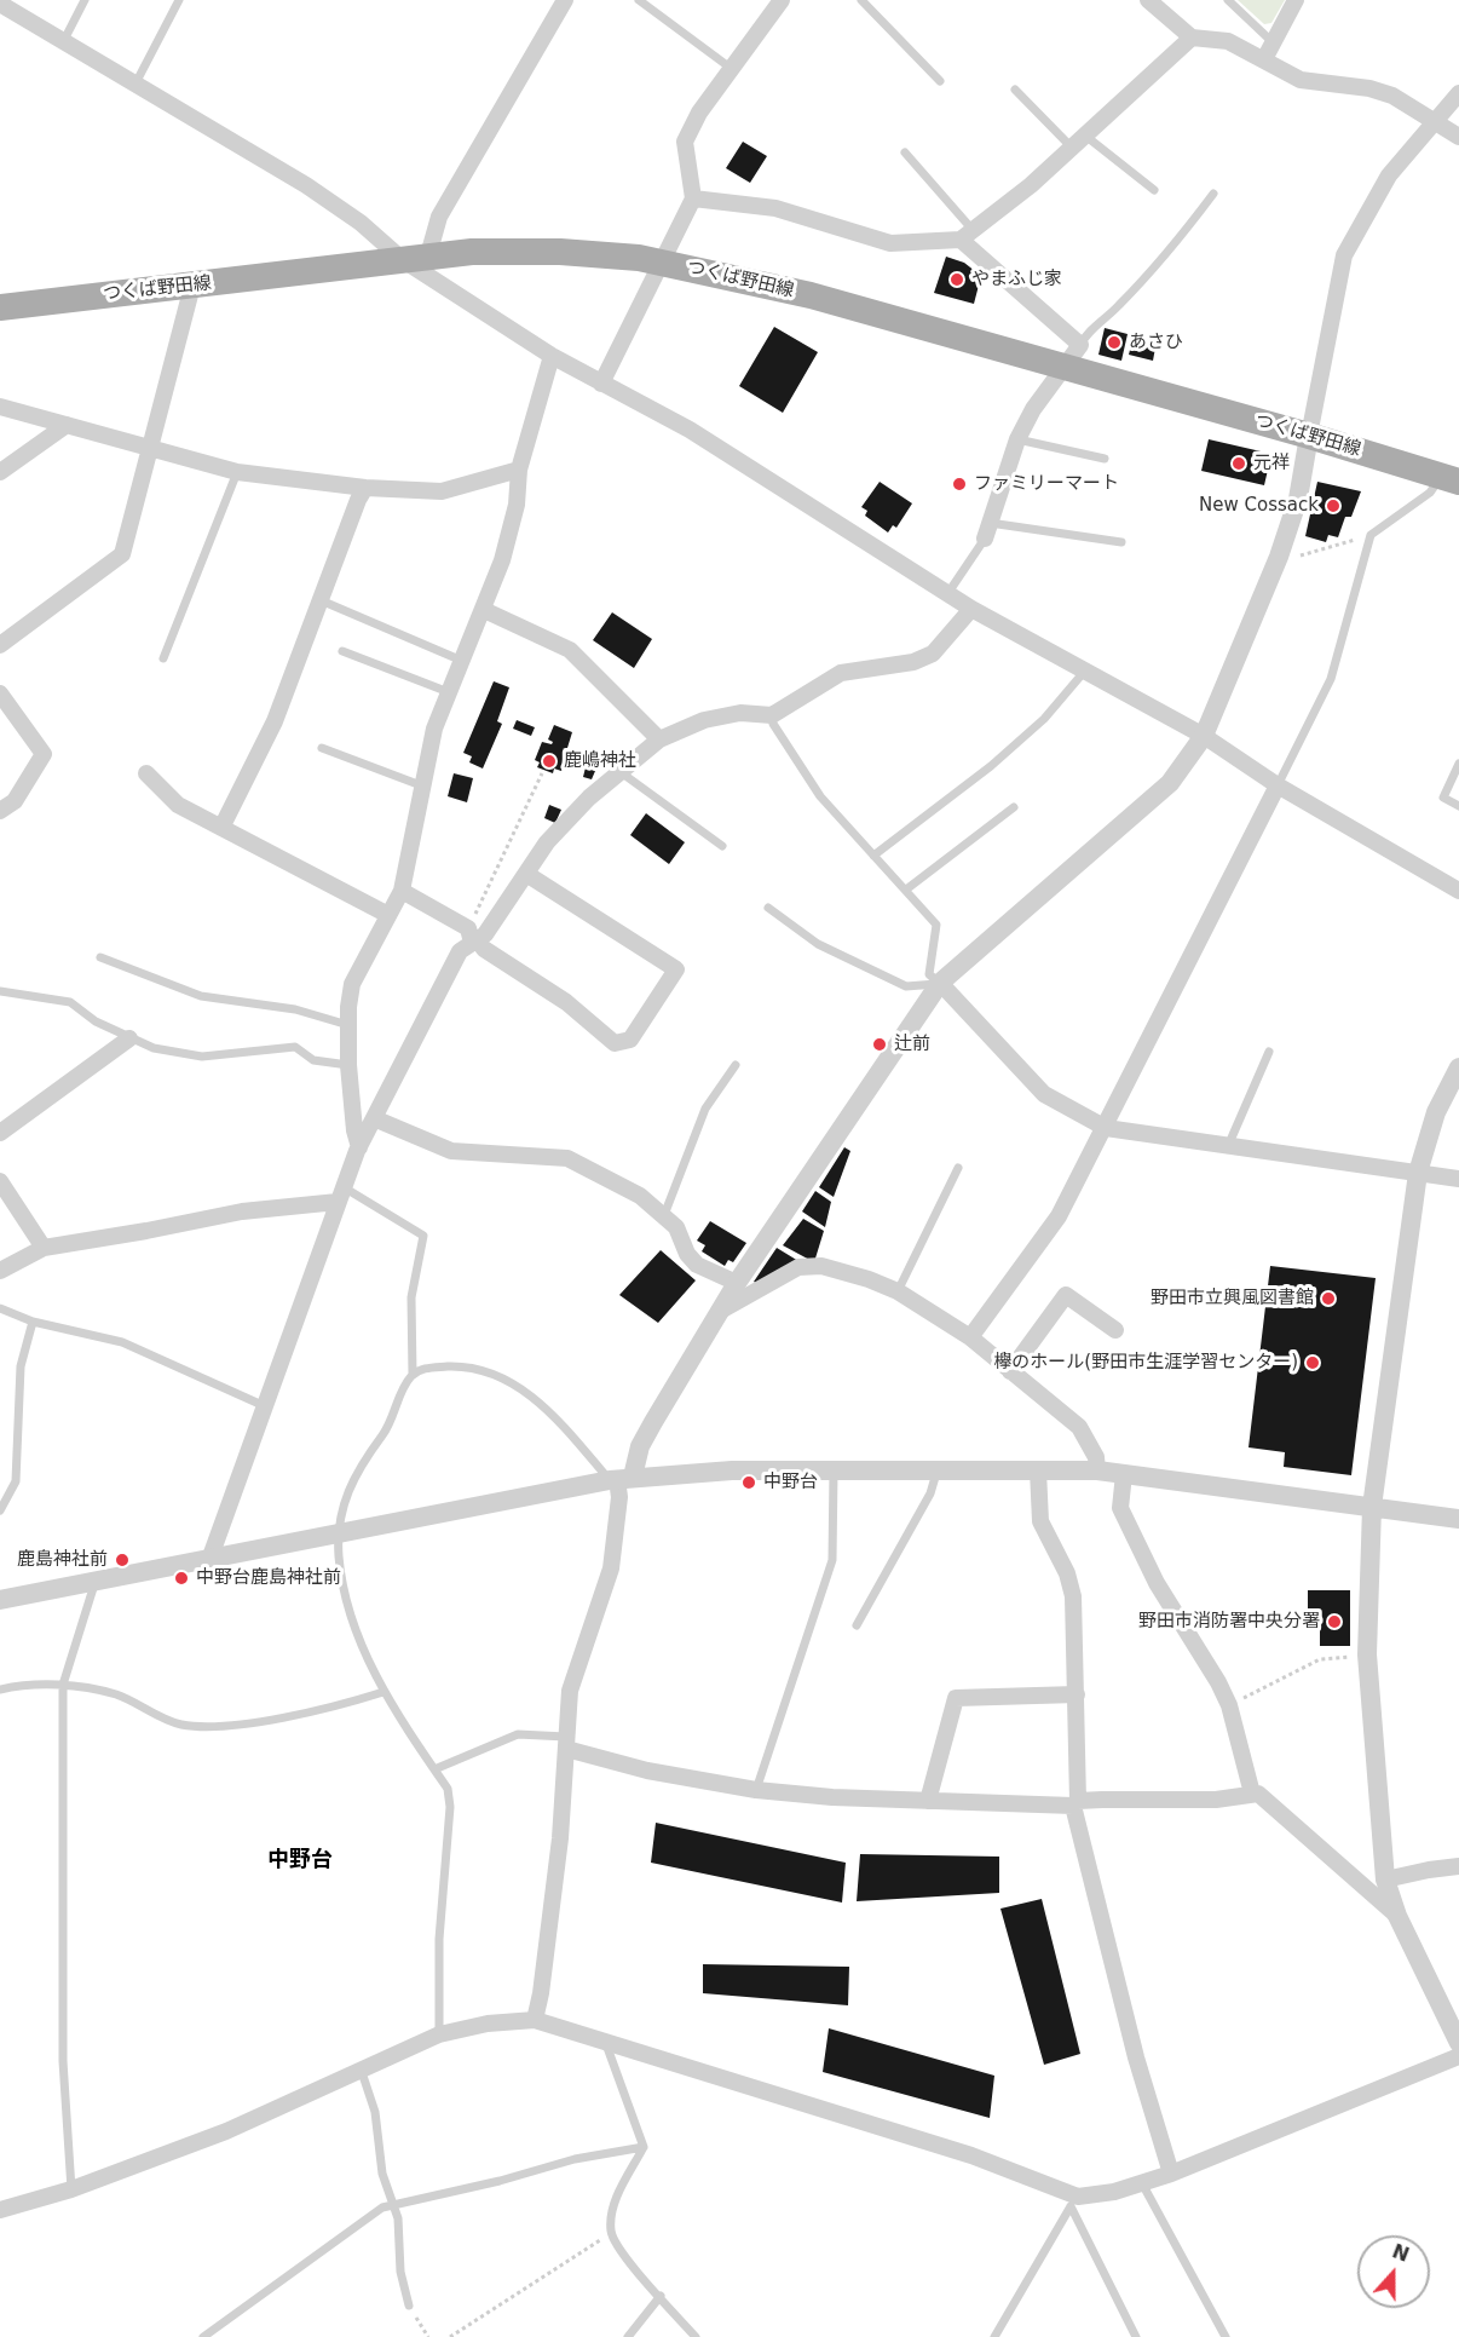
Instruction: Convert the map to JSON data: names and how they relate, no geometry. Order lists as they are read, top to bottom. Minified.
{"streets":{"main road":["つくば野田線"]},"districts":["中野台"],"places":["やまふじ家","あさひ","元祥","ファミリーマート","New Cossack","鹿嶋神社","辻前","野田市立興風図書館","欅のホール(野田市生涯学習センター)","中野台","鹿島神社前","中野台鹿島神社前","野田市消防署中央分署"],"north":"top"}
